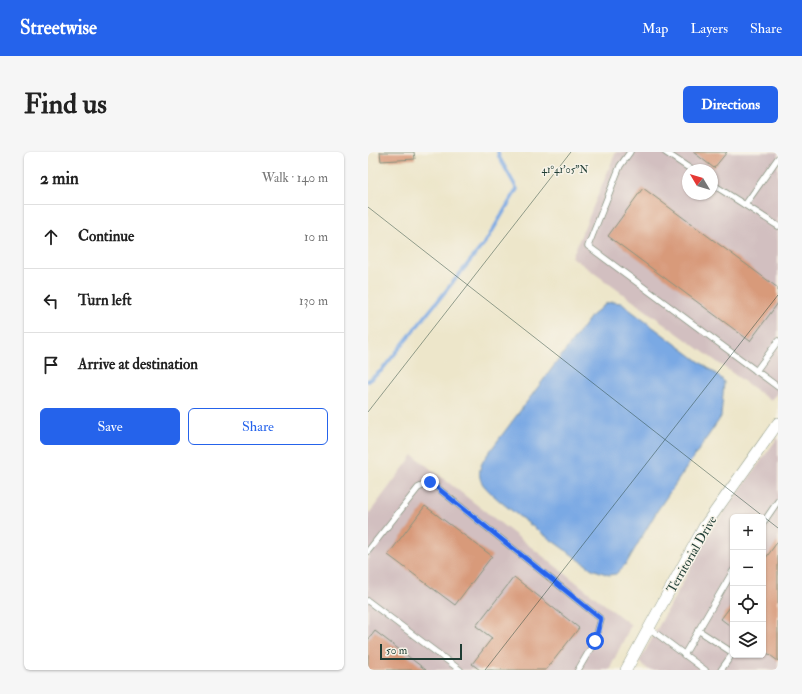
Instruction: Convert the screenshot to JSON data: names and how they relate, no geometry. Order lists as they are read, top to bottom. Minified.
{"streets":{"street":["Territorial Drive"]},"scale_bar":"50 m","north":"top left","page":{"header":"Streetwise","nav":["Map","Layers","Share"],"buttons":["Directions",["Save","Share"]],"title":"Find us","heading":["2 min","Walk · 140 m"],"list":[["Continue","10 m"],["Turn left","130 m"],"Arrive at destination"],"map_buttons":["+","−"],"scale":"50 m"},"coordinates":["41°41'05\"N"]}
